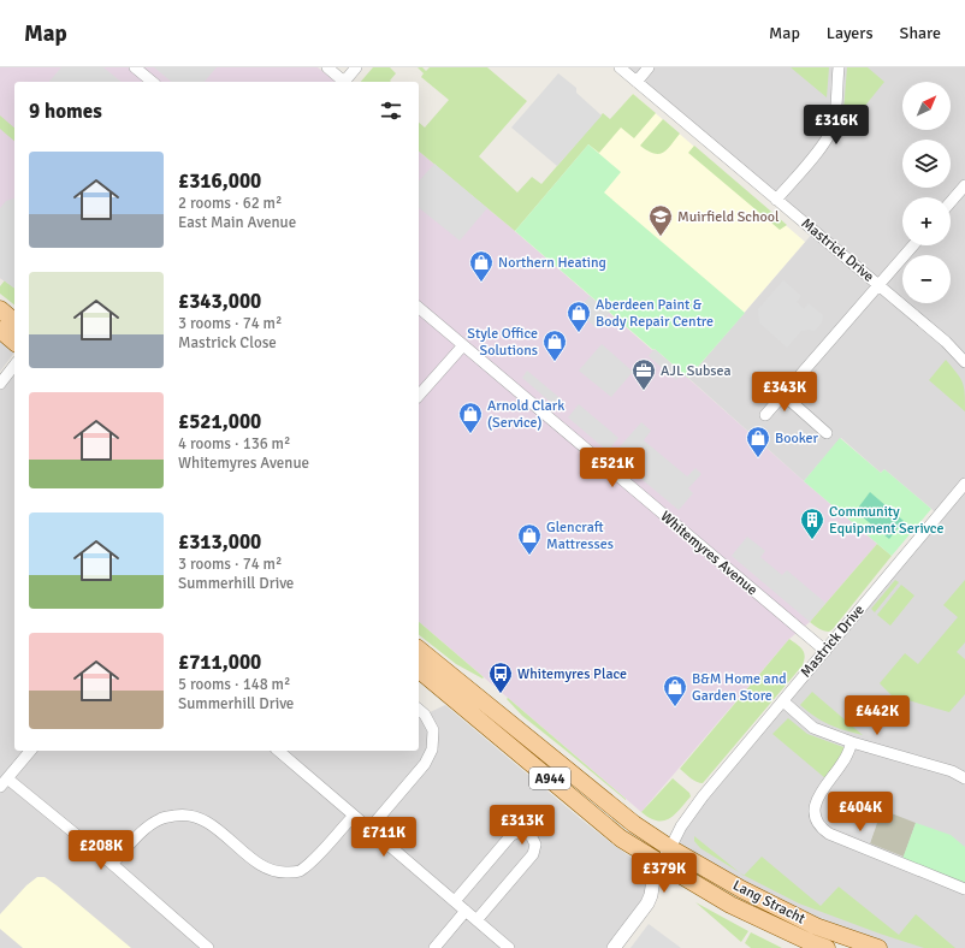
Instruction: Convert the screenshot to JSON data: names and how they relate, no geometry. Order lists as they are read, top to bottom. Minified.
{"streets":{"main road":["A944","Lang Stracht"],"street":["Mastrick Drive","Whitemyres Avenue"]},"crossings":[["Mastrick Drive","Whitemyres Avenue"],["Mastrick Drive","Lang Stracht"]],"places":{"school or university":["Muirfield School"],"shop":["Northern Heating","Aberdeen Paint & Body Repair Centre","Style Office Solutions","Arnold Clark (Service)","Booker","Glencraft Mattresses","B&M Home and Garden Store"],"office":["AJL Subsea"],"building":["Community Equipment Serivce"],"bus stop":["Whitemyres Place"]},"north":"top right","page":{"header":"Map","nav":["Map","Layers","Share"],"map_buttons":["+","−"],"heading":"9 homes","price":["£316K","£343K","£521K","£442K","£404K","£313K","£711K","£208K","£379K"],"list":[{"name":"£316,000","note":"2 rooms · 62 m² · East Main Avenue"},{"name":"£343,000","note":"3 rooms · 74 m² · Mastrick Close"},{"name":"£521,000","note":"4 rooms · 136 m² · Whitemyres Avenue"},{"name":"£313,000","note":"3 rooms · 74 m² · Summerhill Drive"},{"name":"£711,000","note":"5 rooms · 148 m² · Summerhill Drive"}]}}
